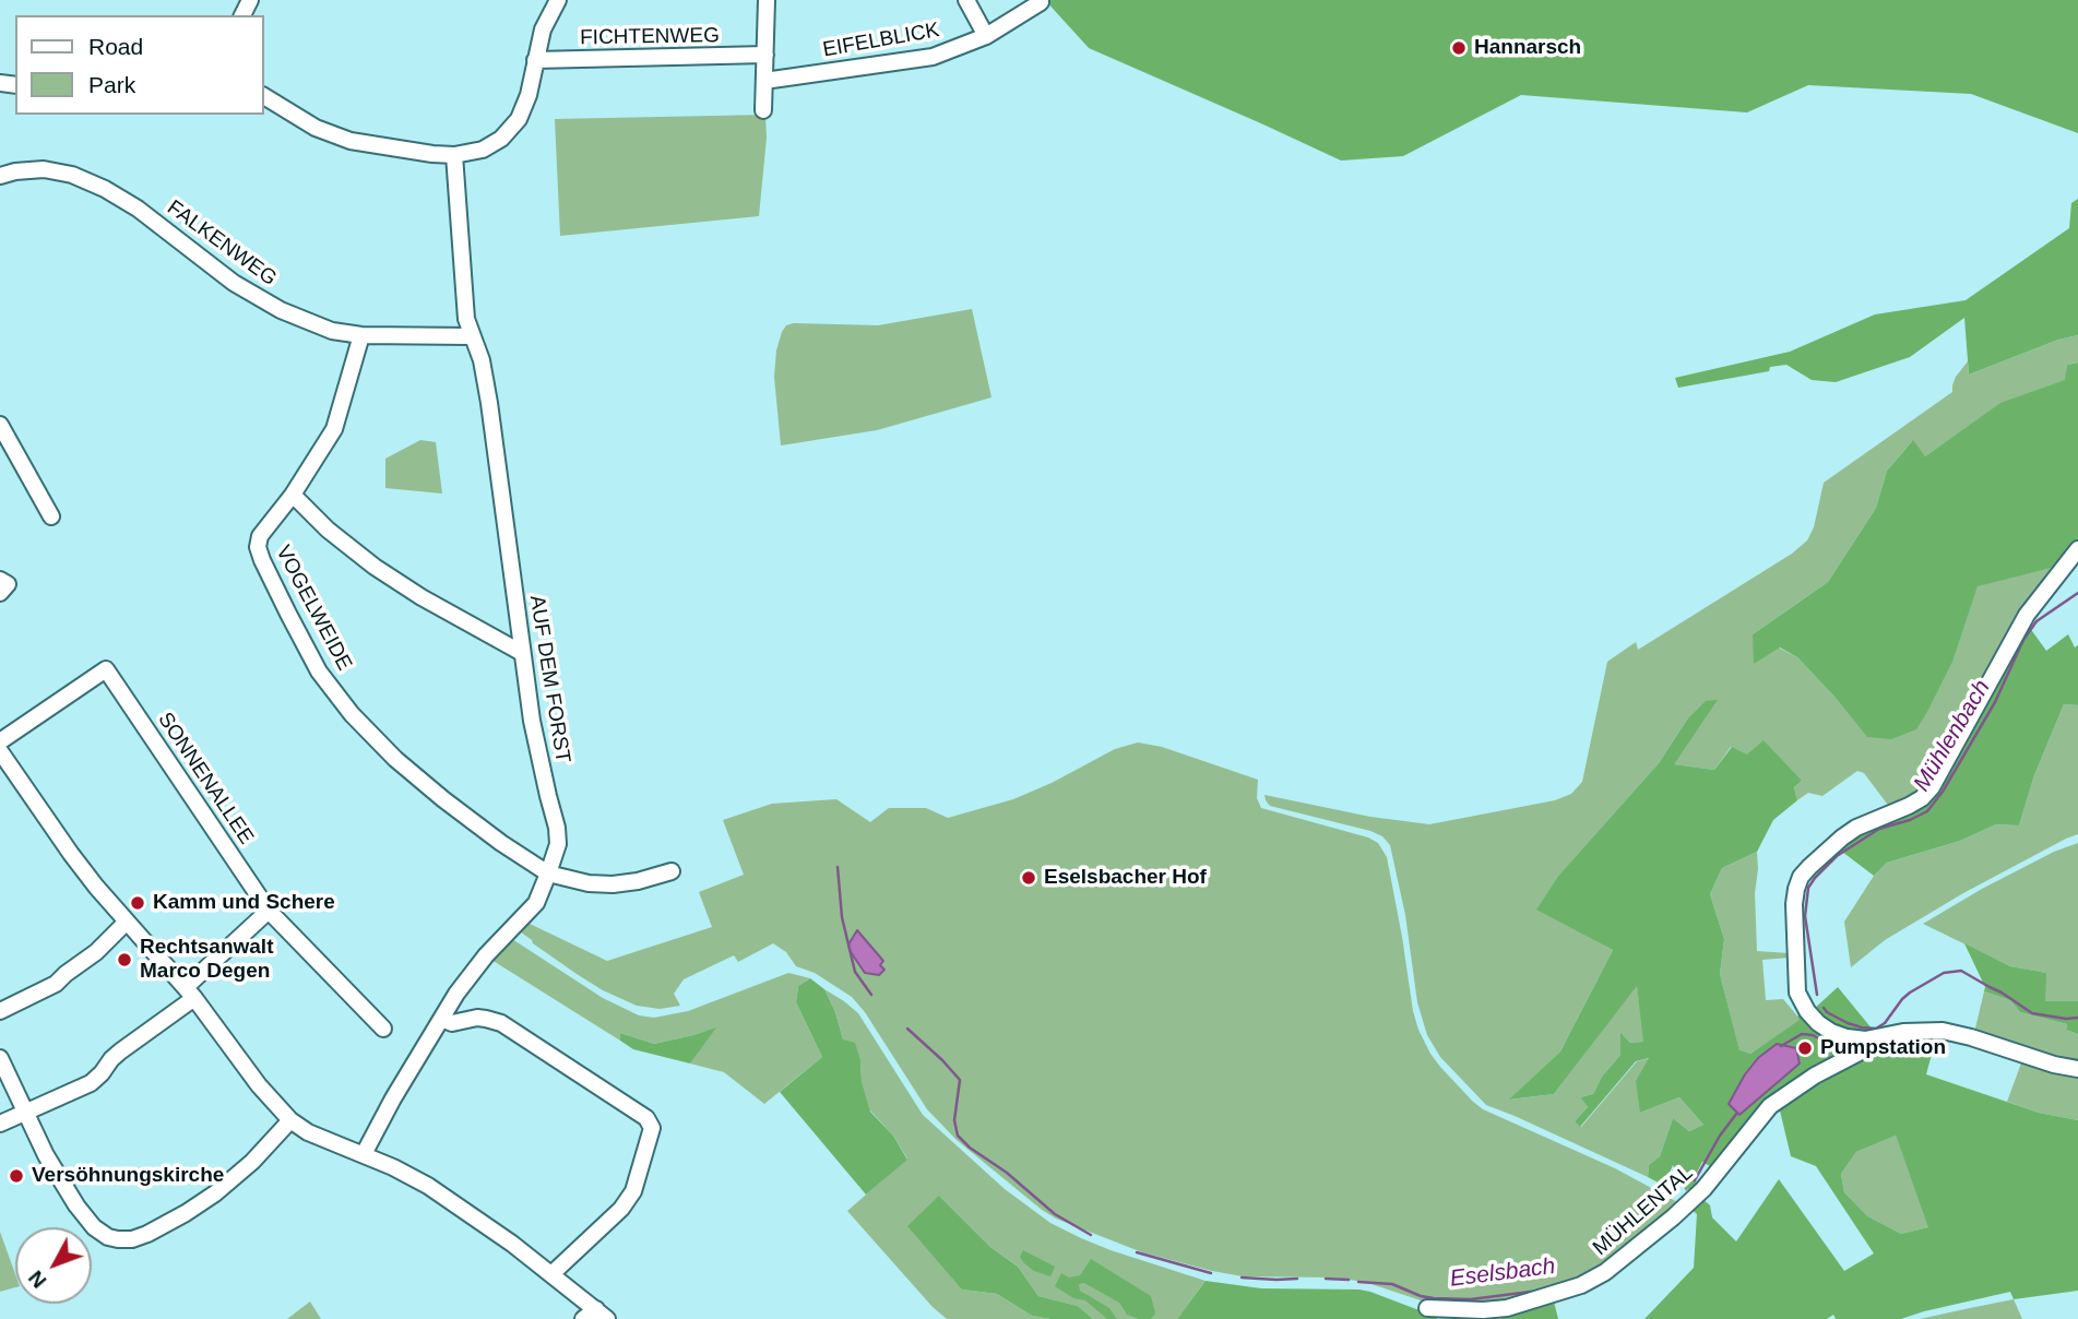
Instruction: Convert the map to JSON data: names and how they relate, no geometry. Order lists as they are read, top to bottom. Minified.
{"streets":{"street":["FICHTENWEG","EIFELBLICK","FALKENWEG","VOGELWEIDE","AUF DEM FORST","SONNENALLEE","MÜHLENTAL"]},"crossings":[["FALKENWEG","VOGELWEIDE"],["FALKENWEG","AUF DEM FORST"],["VOGELWEIDE","AUF DEM FORST"]],"water":["Mühlenbach","Eselsbach"],"places":["Hannarsch","Eselsbacher Hof","Kamm und Schere","Rechtsanwalt Marco Degen","Pumpstation","Versöhnungskirche"],"legend":["Road","Park"],"north":"bottom left"}
